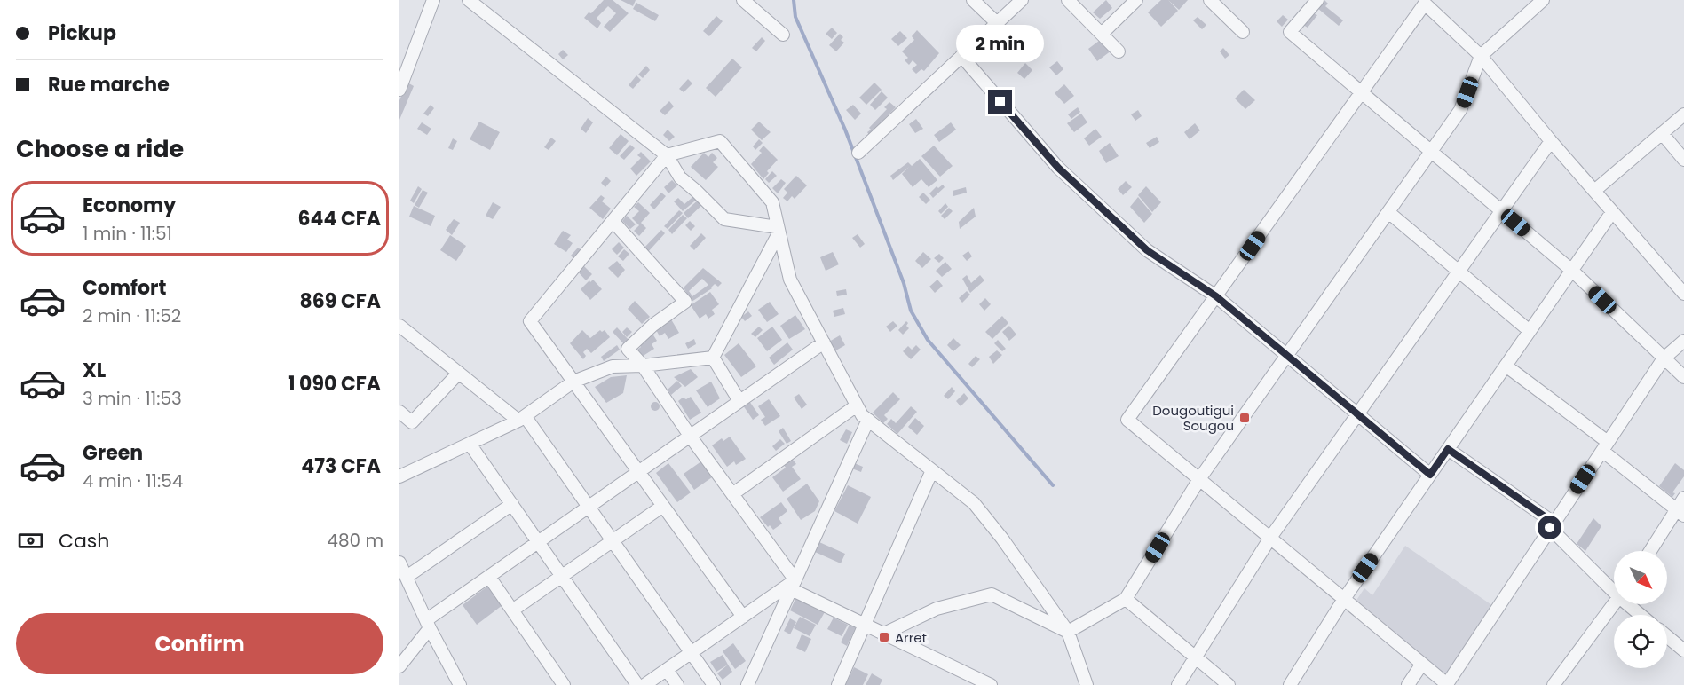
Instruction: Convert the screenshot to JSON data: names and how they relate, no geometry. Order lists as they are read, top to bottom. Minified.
{"places":{"transit":["Dougoutigui Sougou","Arret"]},"north":"bottom right","page":{"banner":["Pickup","Rue marche"],"bubble":"2 min","heading":"Choose a ride","list":[{"name":"Economy","note":"1 min · 11:51","value":"644 CFA"},{"name":"Comfort","note":"2 min · 11:52","value":"869 CFA"},{"name":"XL","note":"3 min · 11:53","value":"1 090 CFA"},{"name":"Green","note":"4 min · 11:54","value":"473 CFA"}],"pay":["Cash","480 m"],"buttons":"Confirm"}}
